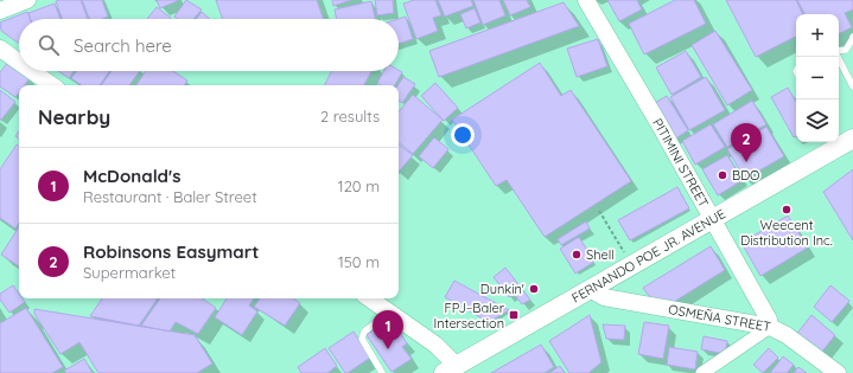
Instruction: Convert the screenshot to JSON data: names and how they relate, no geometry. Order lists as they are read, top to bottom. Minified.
{"streets":{"main road":["FERNANDO POE JR. AVENUE"],"street":["PITIMINI STREET","OSMEÑA STREET"]},"crossings":[["PITIMINI STREET","FERNANDO POE JR. AVENUE"],["PITIMINI STREET","OSMEÑA STREET"],["FERNANDO POE JR. AVENUE","OSMEÑA STREET"]],"places":{"other":["BDO","Weecent Distribution Inc.","Shell","Dunkin'"],"transit":["FPJ–Baler Intersection"]},"page":{"map_buttons":["+","−"],"search":"Search here","heading":["Nearby","2 results"],"pins":["2","1"],"list":[{"mark":"1","name":"McDonald's","note":"Restaurant · Baler Street","value":"120 m"},{"mark":"2","name":"Robinsons Easymart","note":"Supermarket","value":"150 m"}]}}
